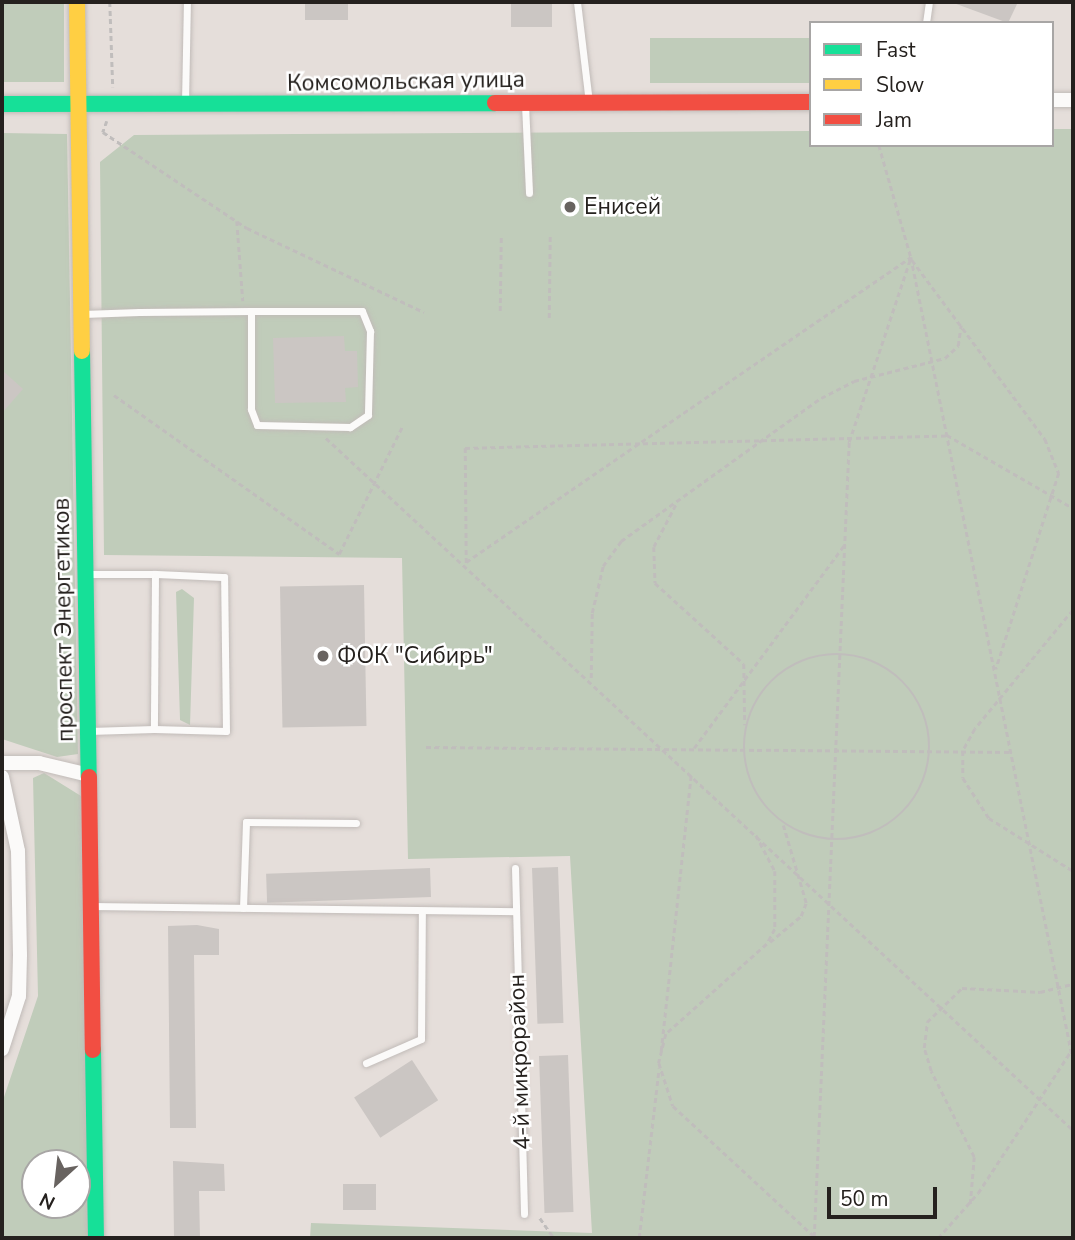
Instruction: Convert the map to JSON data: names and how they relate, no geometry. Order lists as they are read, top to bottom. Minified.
{"streets":{"street":["Комсомольская улица","проспект Энергетиков"],"lane":["4-й микрорайон"]},"crossings":[["Комсомольская улица","проспект Энергетиков"]],"places":["Енисей","ФОК \"Сибирь\""],"legend":["Fast","Slow","Jam"],"scale_bar":"50 m","north":"bottom left"}
